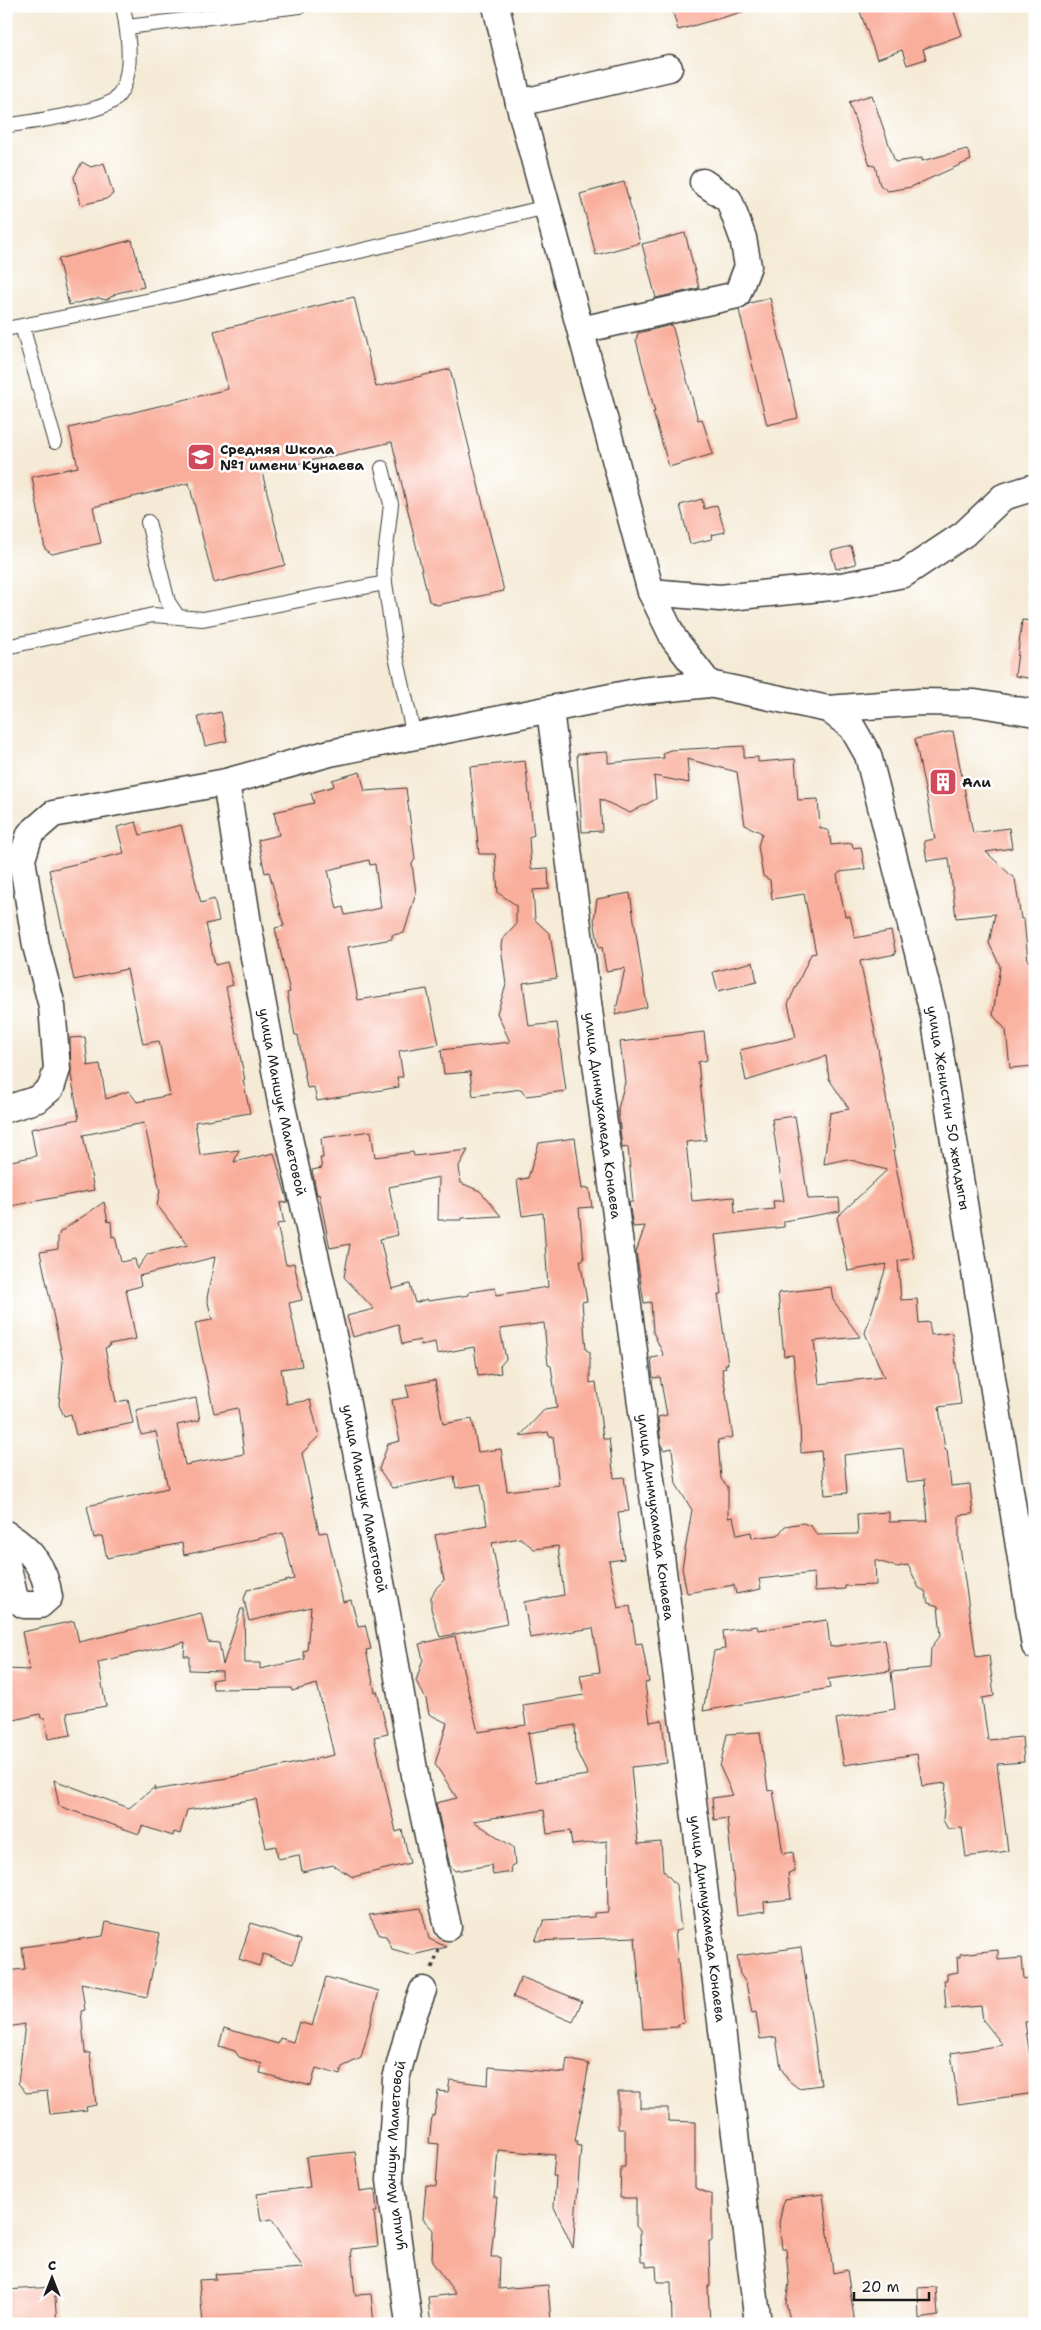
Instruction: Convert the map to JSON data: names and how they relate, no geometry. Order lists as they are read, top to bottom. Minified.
{"streets":{"street":["улица Маншук Маметовой","улица Женистин 50 жылдыгы","улица Динмухамеда Конаева"]},"crossings":[["улица Маншук Маметовой","улица Женистин 50 жылдыгы"],["улица Женистин 50 жылдыгы","улица Динмухамеда Конаева"]],"places":{"school or university":["Средняя Школа №1 имени Кунаева"],"building":["Али"]},"scale_bar":"20 m","north":"top"}
